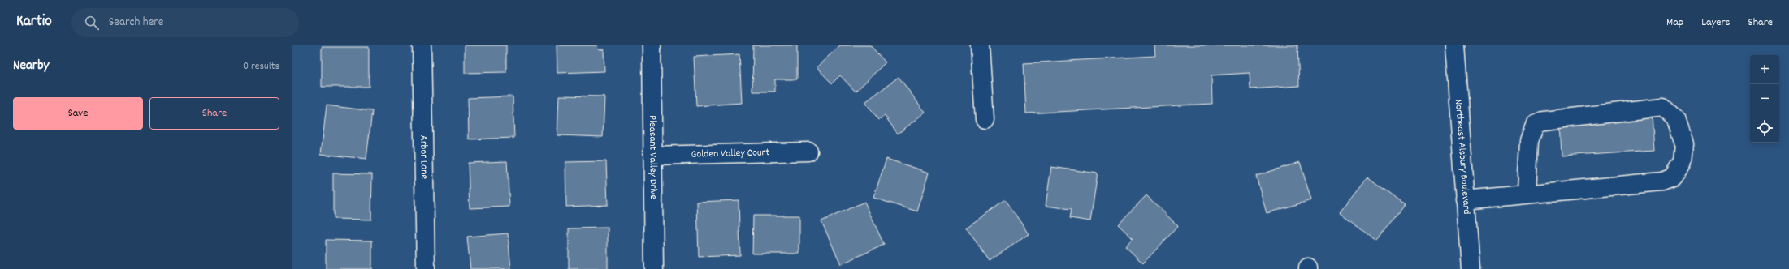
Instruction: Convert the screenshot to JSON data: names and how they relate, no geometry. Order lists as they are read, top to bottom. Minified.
{"streets":{"street":["Golden Valley Court","Arbor Lane","Pleasant Valley Drive","Northeast Alsbury Boulevard"]},"crossings":[["Golden Valley Court","Pleasant Valley Drive"]],"page":{"header":"Kartio","search":"Search here","nav":["Map","Layers","Share"],"heading":["Nearby","0 results"],"map_buttons":["+","−"],"buttons":["Save","Share"]}}
